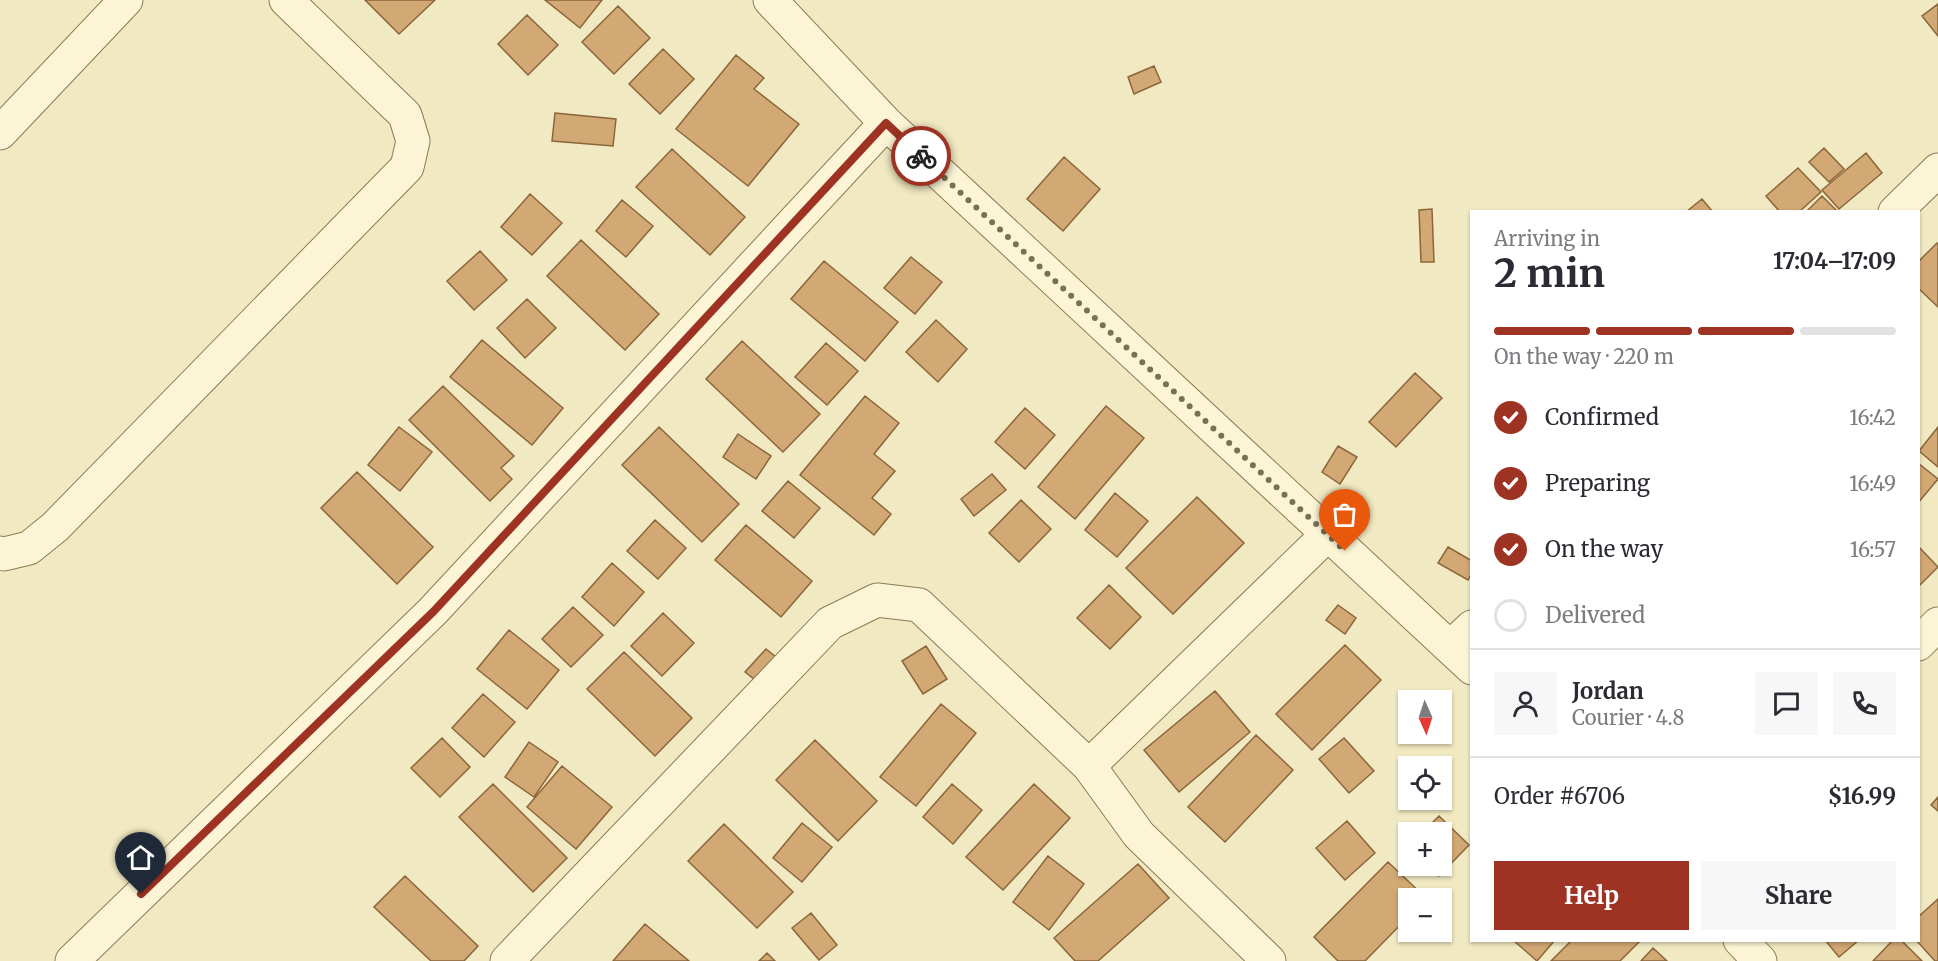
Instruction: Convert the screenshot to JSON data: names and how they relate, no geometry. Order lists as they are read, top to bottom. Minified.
{"north":"bottom","page":{"heading":["2 min","Arriving in","17:04–17:09"],"panel":["Jordan","Courier · 4.8","Order #6706","$16.99"],"bar":"On the way · 220 m","list":[["Confirmed","16:42"],["Preparing","16:49"],["On the way","16:57"],"Delivered"],"map_buttons":["+","−"],"buttons":["Help","Share"]}}
